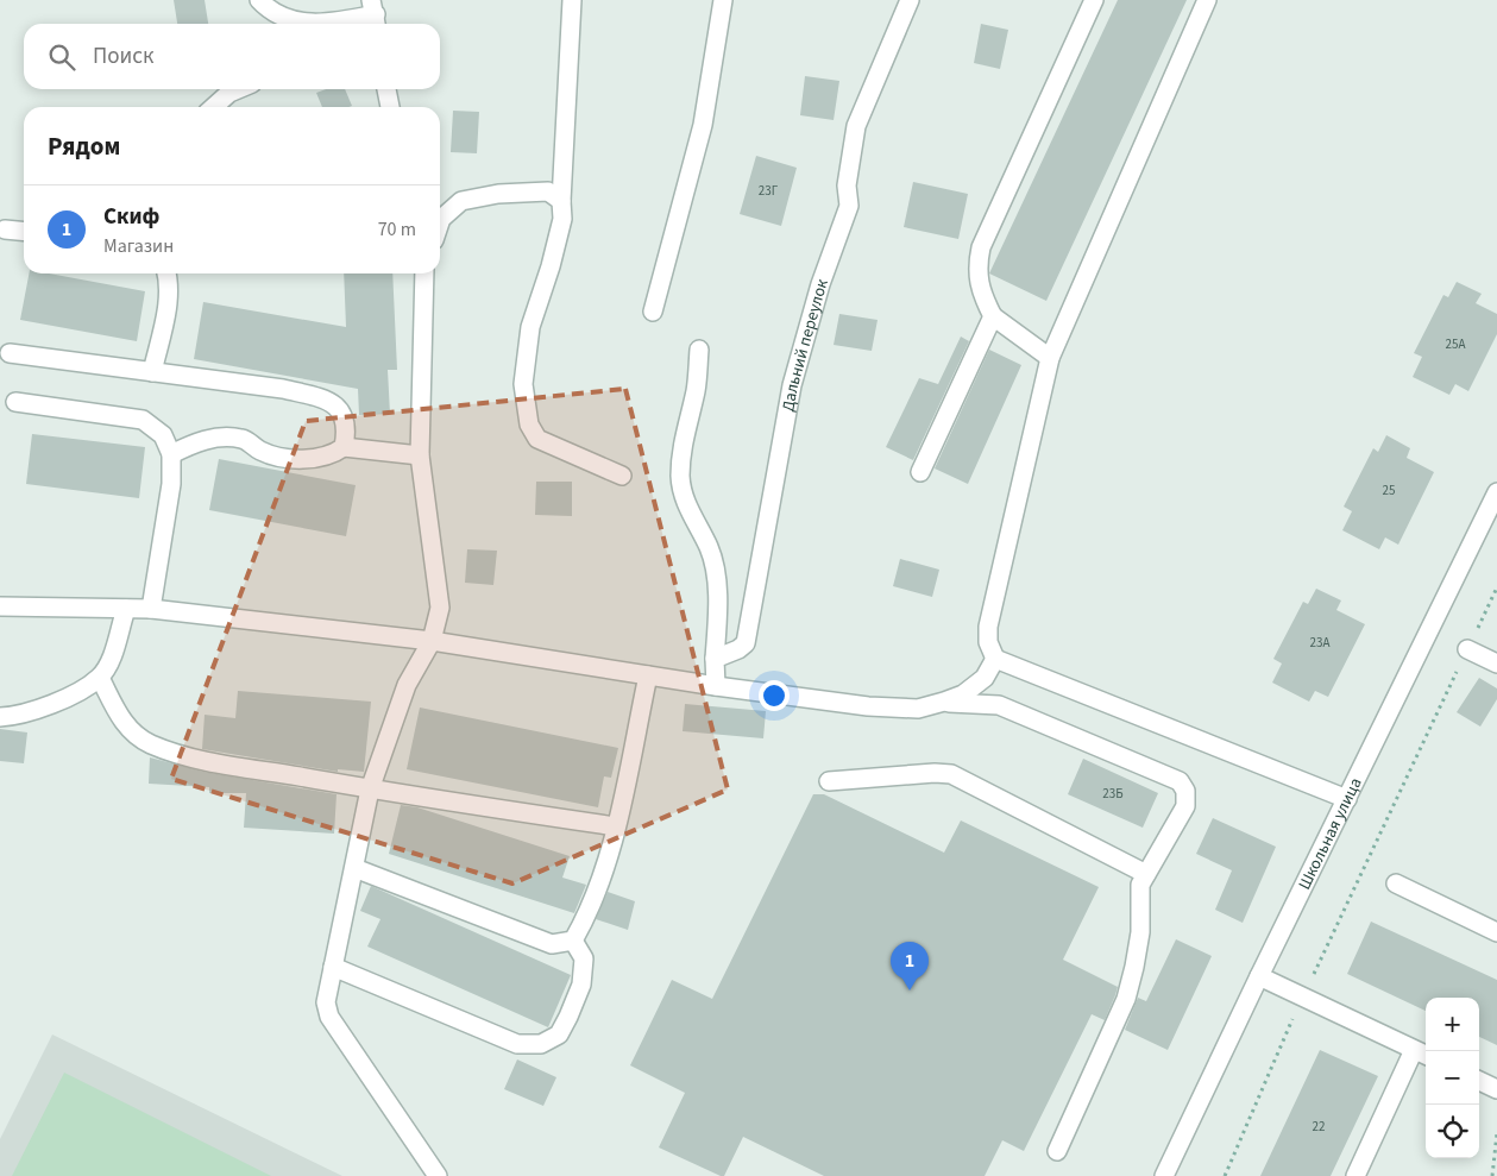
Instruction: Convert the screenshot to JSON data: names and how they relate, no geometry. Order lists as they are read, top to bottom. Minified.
{"streets":{"street":["Дальний переулок","Школьная улица"]},"house_numbers":["23Г","25А","25","23А","23Б","22"],"page":{"search":"Поиск","heading":"Рядом","list":[{"mark":"1","name":"Скиф","note":"Магазин","value":"70 m"}],"pins":"1","map_buttons":["+","−"]}}
